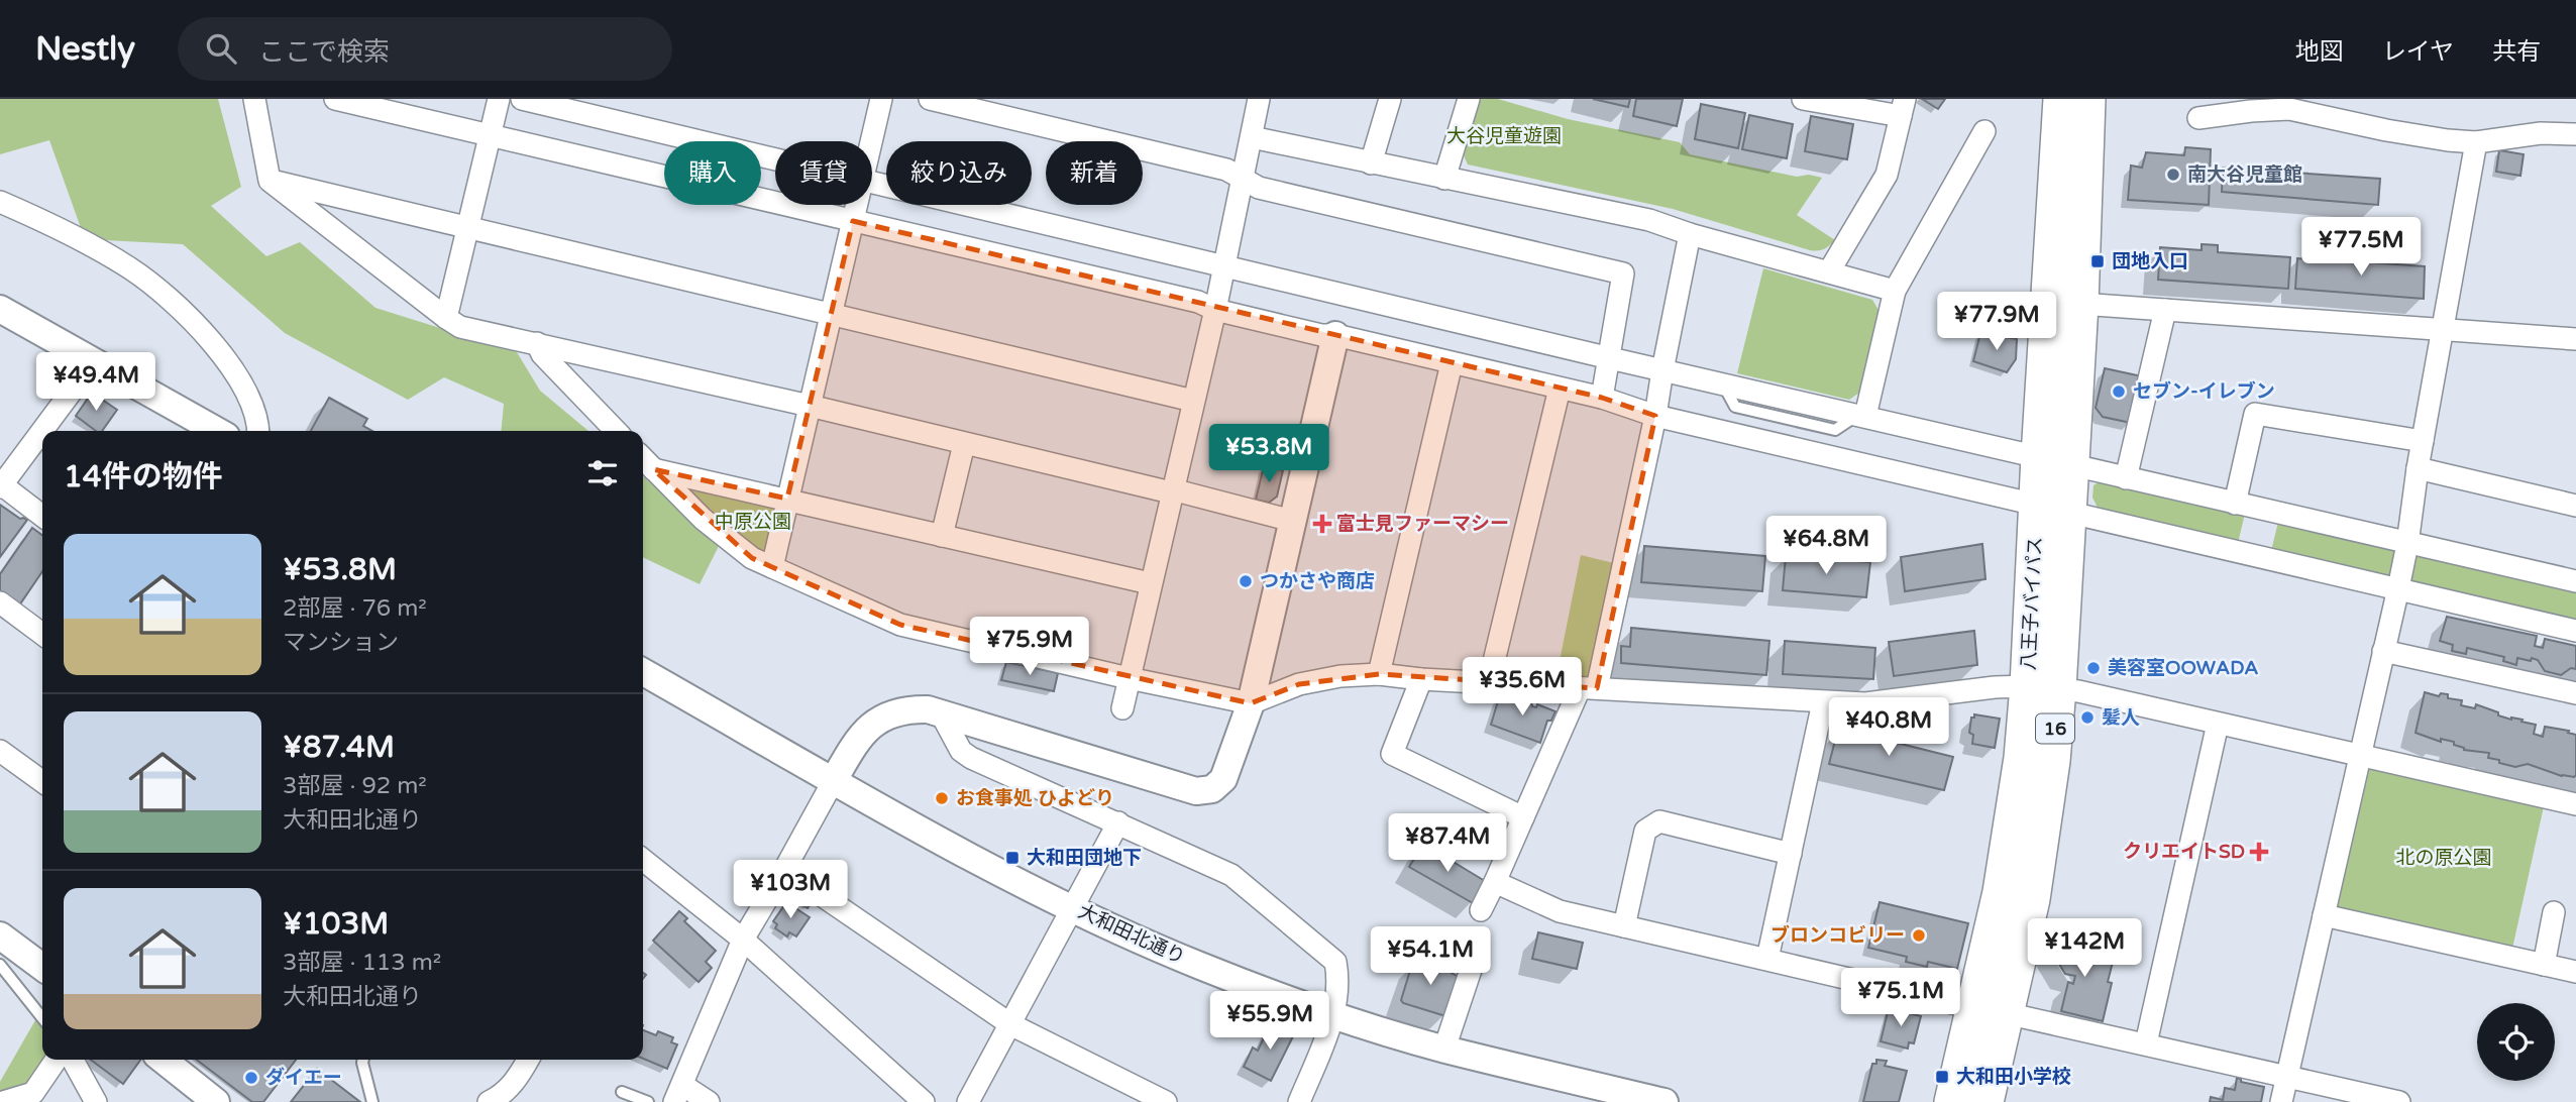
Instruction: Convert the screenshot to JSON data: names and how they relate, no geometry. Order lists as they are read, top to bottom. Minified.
{"streets":{"highway":["八王子バイパス","16"],"street":["大和田北通り"]},"crossings":[["八王子バイパス","16"]],"parks":["大谷児童遊園","中原公園","北の原公園"],"places":{"other":["南大谷児童館","セブン-イレブン","つかさや商店","美容室OOWADA","髪人","お食事処 ひよどり","ブロンコビリー","ダイエー"],"transit":["団地入口","大和田団地下","大和田小学校"],"health":["富士見ファーマシー","クリエイトSD"]},"page":{"header":"Nestly","search":"ここで検索","nav":["地図","レイヤ","共有"],"chip":["購入","賃貸","絞り込み","新着"],"price":["¥77.5M","¥77.9M","¥49.4M","¥53.8M","¥64.8M","¥75.9M","¥35.6M","¥40.8M","¥87.4M","¥103M","¥142M","¥54.1M","¥75.1M","¥55.9M"],"heading":"14件の物件","list":[{"name":"¥53.8M","note":"2部屋 · 76 m² · マンション"},{"name":"¥87.4M","note":"3部屋 · 92 m² · 大和田北通り"},{"name":"¥103M","note":"3部屋 · 113 m² · 大和田北通り"}]}}
